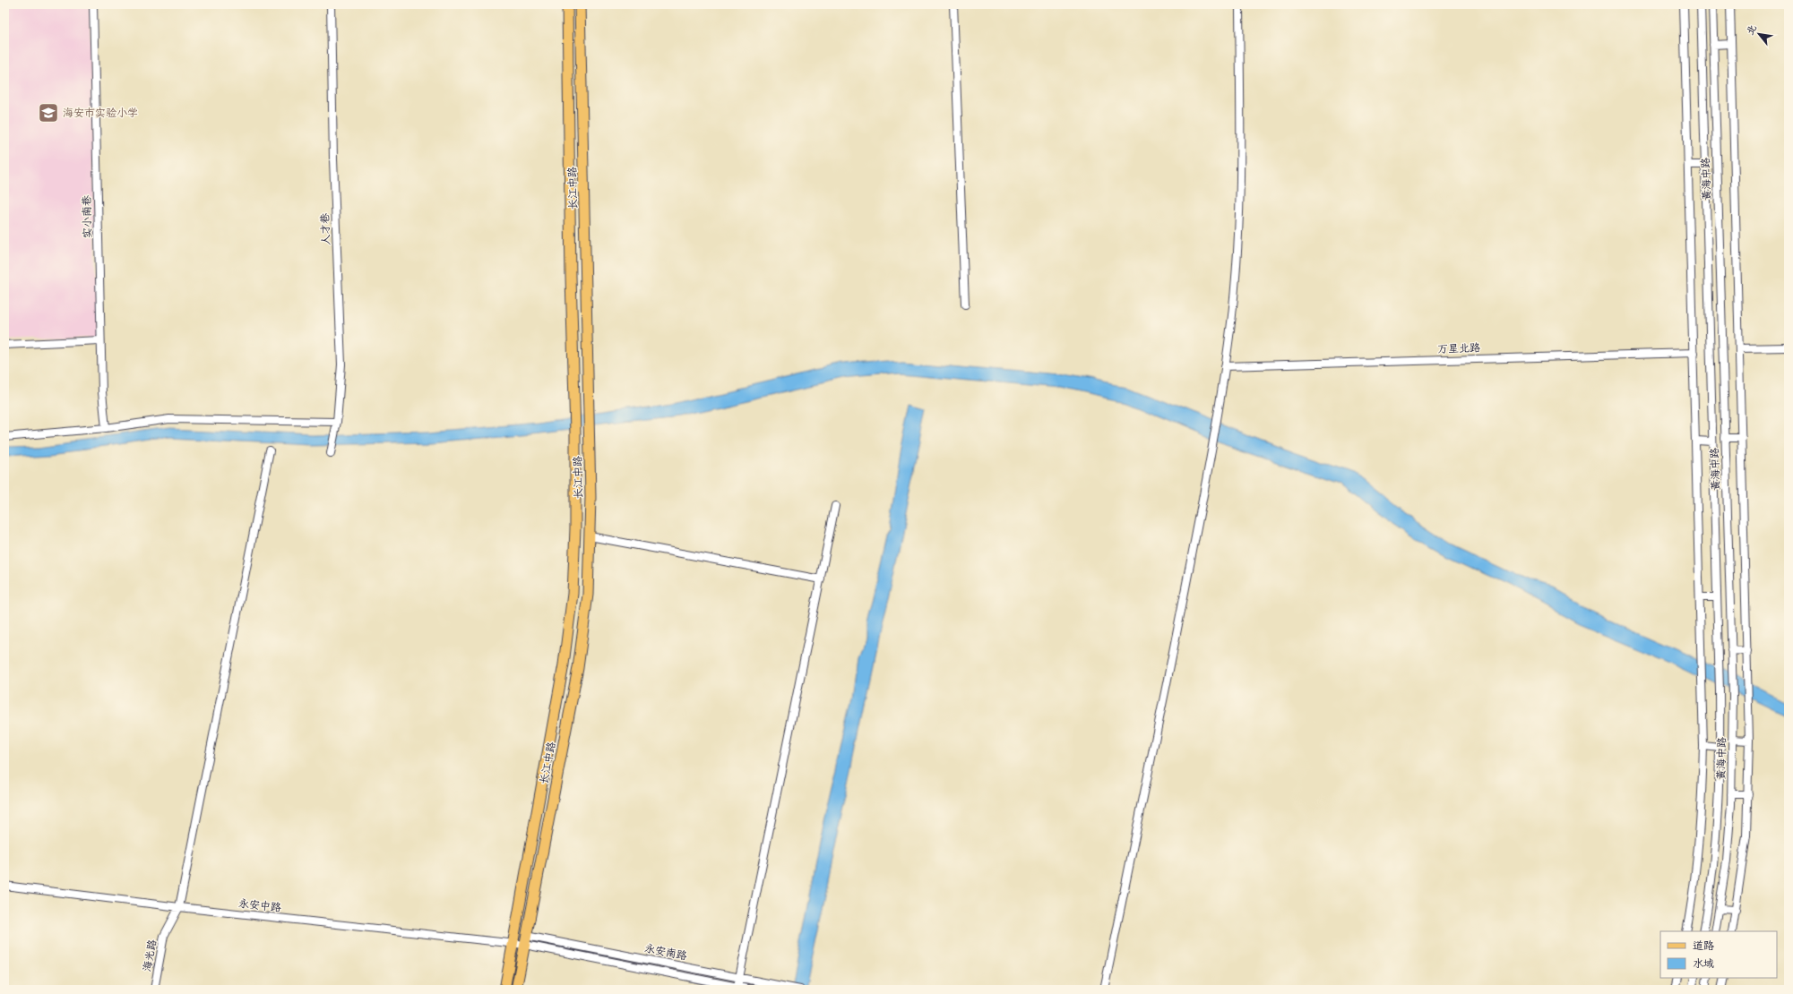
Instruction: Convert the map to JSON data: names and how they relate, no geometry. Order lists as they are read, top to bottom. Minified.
{"streets":{"main road":["长江中路"],"street":["黄海中路","实小南巷","人才巷","万星北路","永安中路","永安南路","海光路"]},"crossings":[["黄海中路","万星北路"],["长江中路","永安中路"],["长江中路","永安南路"],["永安中路","永安南路"],["永安中路","海光路"]],"places":{"school or university":["海安市实验小学"]},"legend":["道路","水域"],"north":"top left"}
